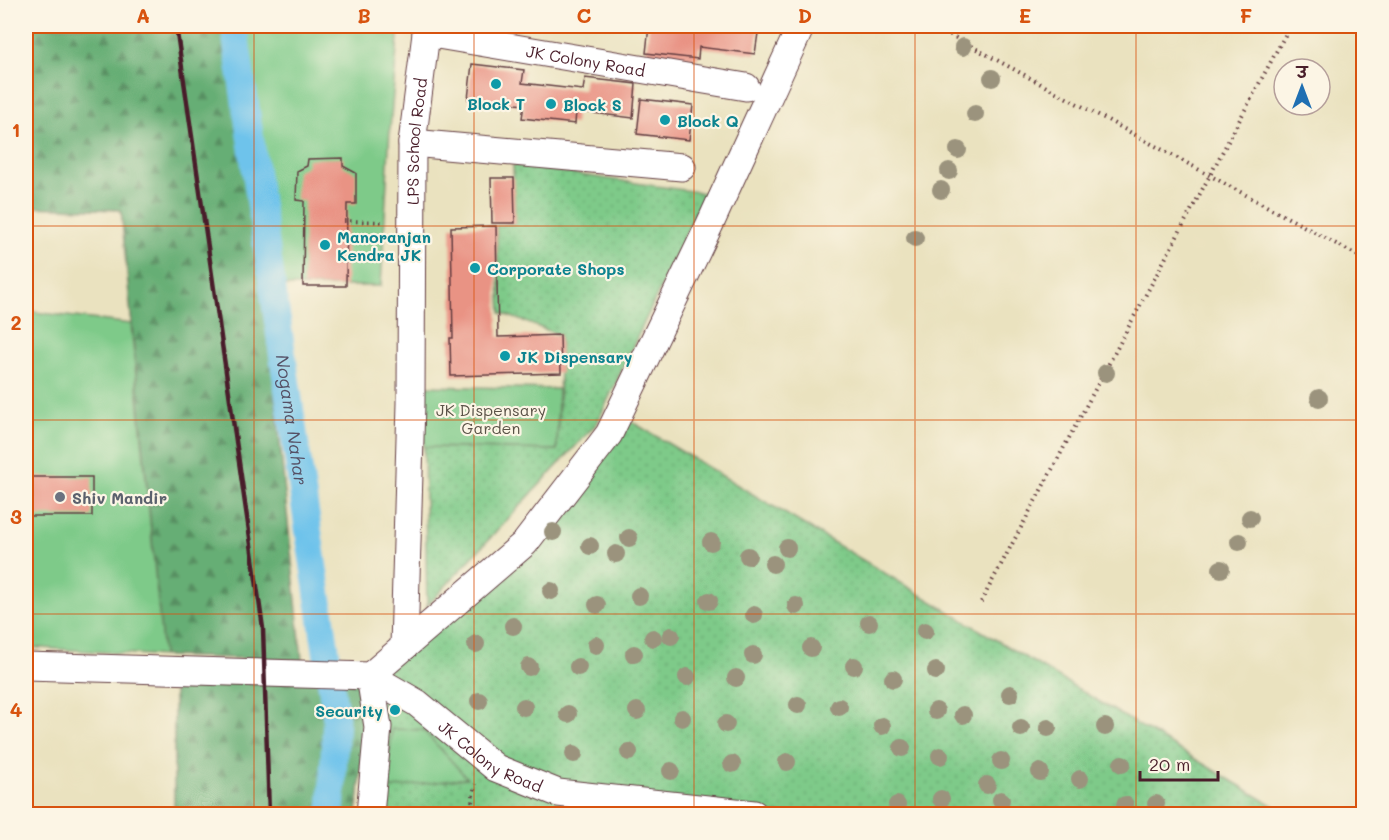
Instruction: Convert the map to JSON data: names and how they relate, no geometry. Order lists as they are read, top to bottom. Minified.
{"streets":{"street":["JK Colony Road","LPS School Road"]},"crossings":[["JK Colony Road","LPS School Road"]],"water":["Nogama Nahar"],"parks":["JK Dispensary Garden"],"places":["Block T","Block S","Block Q","Manoranjan Kendra JK","Corporate Shops","JK Dispensary","Shiv Mandir","Security"],"scale_bar":"20 m","north":"top","grid":{"columns":["A","B","C","D","E","F"],"rows":["1","2","3","4"]}}
